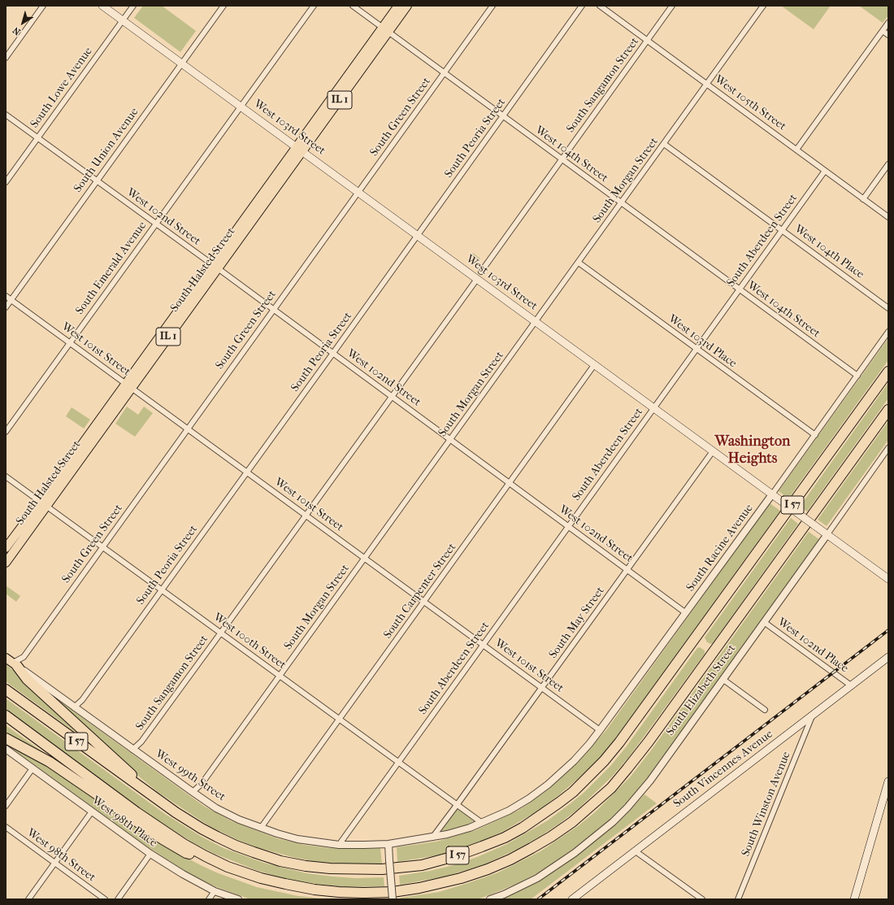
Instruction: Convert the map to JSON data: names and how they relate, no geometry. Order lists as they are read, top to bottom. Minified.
{"streets":{"highway":["I 57"],"main road":["IL 1","West 103rd Street","South Halsted Street","South Vincennes Avenue","West 99th Street"],"street":["South Sangamon Street","South Lowe Avenue","West 105th Street","South Green Street","South Peoria Street","South Union Avenue","West 104th Street","South Morgan Street","West 102nd Street","South Aberdeen Street","West 104th Place","South Emerald Avenue","West 103rd Place","West 101st Street","South Racine Avenue","South Carpenter Street","South May Street","West 100th Street","West 102nd Place","South Elizabeth Street","South Winston Avenue","West 98th Place","West 98th Street"]},"crossings":[["South Sangamon Street","West 105th Street"],["South Sangamon Street","West 103rd Street"],["South Sangamon Street","West 104th Street"],["South Sangamon Street","West 102nd Street"],["South Sangamon Street","West 101st Street"],["South Sangamon Street","West 100th Street"],["South Sangamon Street","West 99th Street"],["South Lowe Avenue","West 103rd Street"],["South Lowe Avenue","West 102nd Street"],["West 105th Street","South Morgan Street"],["West 105th Street","South Aberdeen Street"],["South Green Street","West 103rd Street"],["South Green Street","West 104th Street"],["South Green Street","West 102nd Street"],["South Green Street","West 101st Street"],["South Green Street","West 100th Street"],["South Green Street","West 99th Street"],["West 103rd Street","South Peoria Street"],["West 103rd Street","South Union Avenue"],["West 103rd Street","South Morgan Street"],["West 103rd Street","South Aberdeen Street"],["West 103rd Street","South Emerald Avenue"],["West 103rd Street","South Halsted Street"],["West 103rd Street","South Racine Avenue"],["West 103rd Street","South Carpenter Street"],["West 103rd Street","South May Street"],["West 103rd Street","South Elizabeth Street"],["South Peoria Street","West 104th Street"],["South Peoria Street","West 102nd Street"],["South Peoria Street","West 101st Street"],["South Peoria Street","West 100th Street"],["South Peoria Street","West 99th Street"],["South Union Avenue","West 102nd Street"],["South Union Avenue","West 101st Street"],["West 104th Street","South Morgan Street"],["West 104th Street","South Aberdeen Street"],["West 104th Street","South Halsted Street"],["West 104th Street","South Racine Avenue"],["South Morgan Street","West 102nd Street"],["South Morgan Street","West 104th Place"],["South Morgan Street","West 103rd Place"],["South Morgan Street","West 101st Street"],["South Morgan Street","West 100th Street"],["South Morgan Street","West 99th Street"],["West 102nd Street","South Aberdeen Street"],["West 102nd Street","South Emerald Avenue"],["West 102nd Street","South Halsted Street"],["West 102nd Street","South Racine Avenue"],["West 102nd Street","South Carpenter Street"],["West 102nd Street","South May Street"],["South Aberdeen Street","West 104th Place"],["South Aberdeen Street","West 103rd Place"],["South Aberdeen Street","West 101st Street"],["South Aberdeen Street","West 100th Street"],["South Aberdeen Street","West 99th Street"],["South Emerald Avenue","West 101st Street"],["South Halsted Street","West 101st Street"],["South Halsted Street","West 100th Street"],["West 103rd Place","South Racine Avenue"],["West 101st Street","South Racine Avenue"],["West 101st Street","South Carpenter Street"],["West 101st Street","South May Street"],["South Racine Avenue","West 100th Street"],["South Racine Avenue","West 99th Street"],["South Carpenter Street","West 100th Street"],["South Carpenter Street","West 99th Street"],["South May Street","West 100th Street"],["South May Street","West 99th Street"],["West 100th Street","West 99th Street"],["West 102nd Place","South Elizabeth Street"],["West 102nd Place","South Vincennes Avenue"],["South Vincennes Avenue","South Winston Avenue"]],"districts":["Washington Heights"],"north":"bottom left"}
